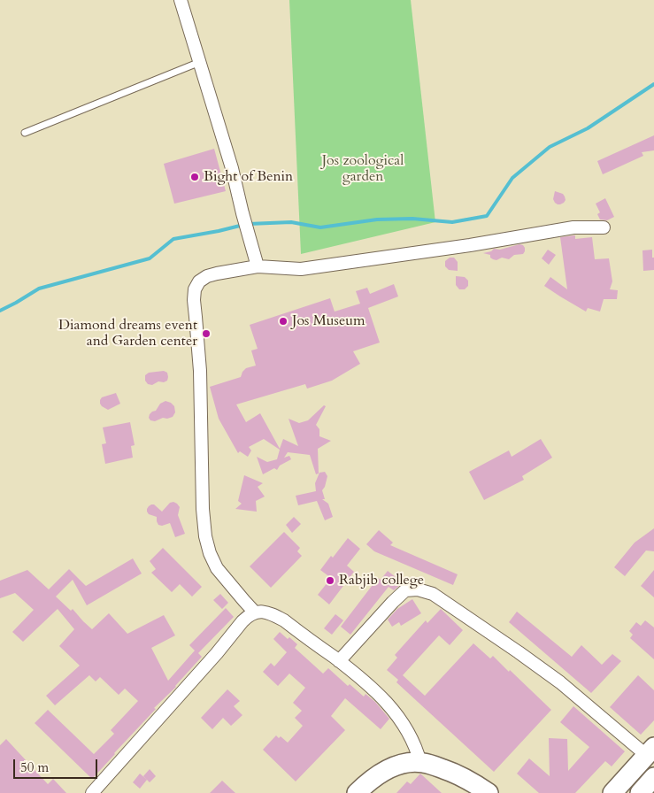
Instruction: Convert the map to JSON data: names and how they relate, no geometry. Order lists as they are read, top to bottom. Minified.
{"parks":["Jos zoological garden"],"places":["Bight of Benin","Jos Museum","Diamond dreams event and Garden center","Rabjib college"],"scale_bar":"50 m"}
